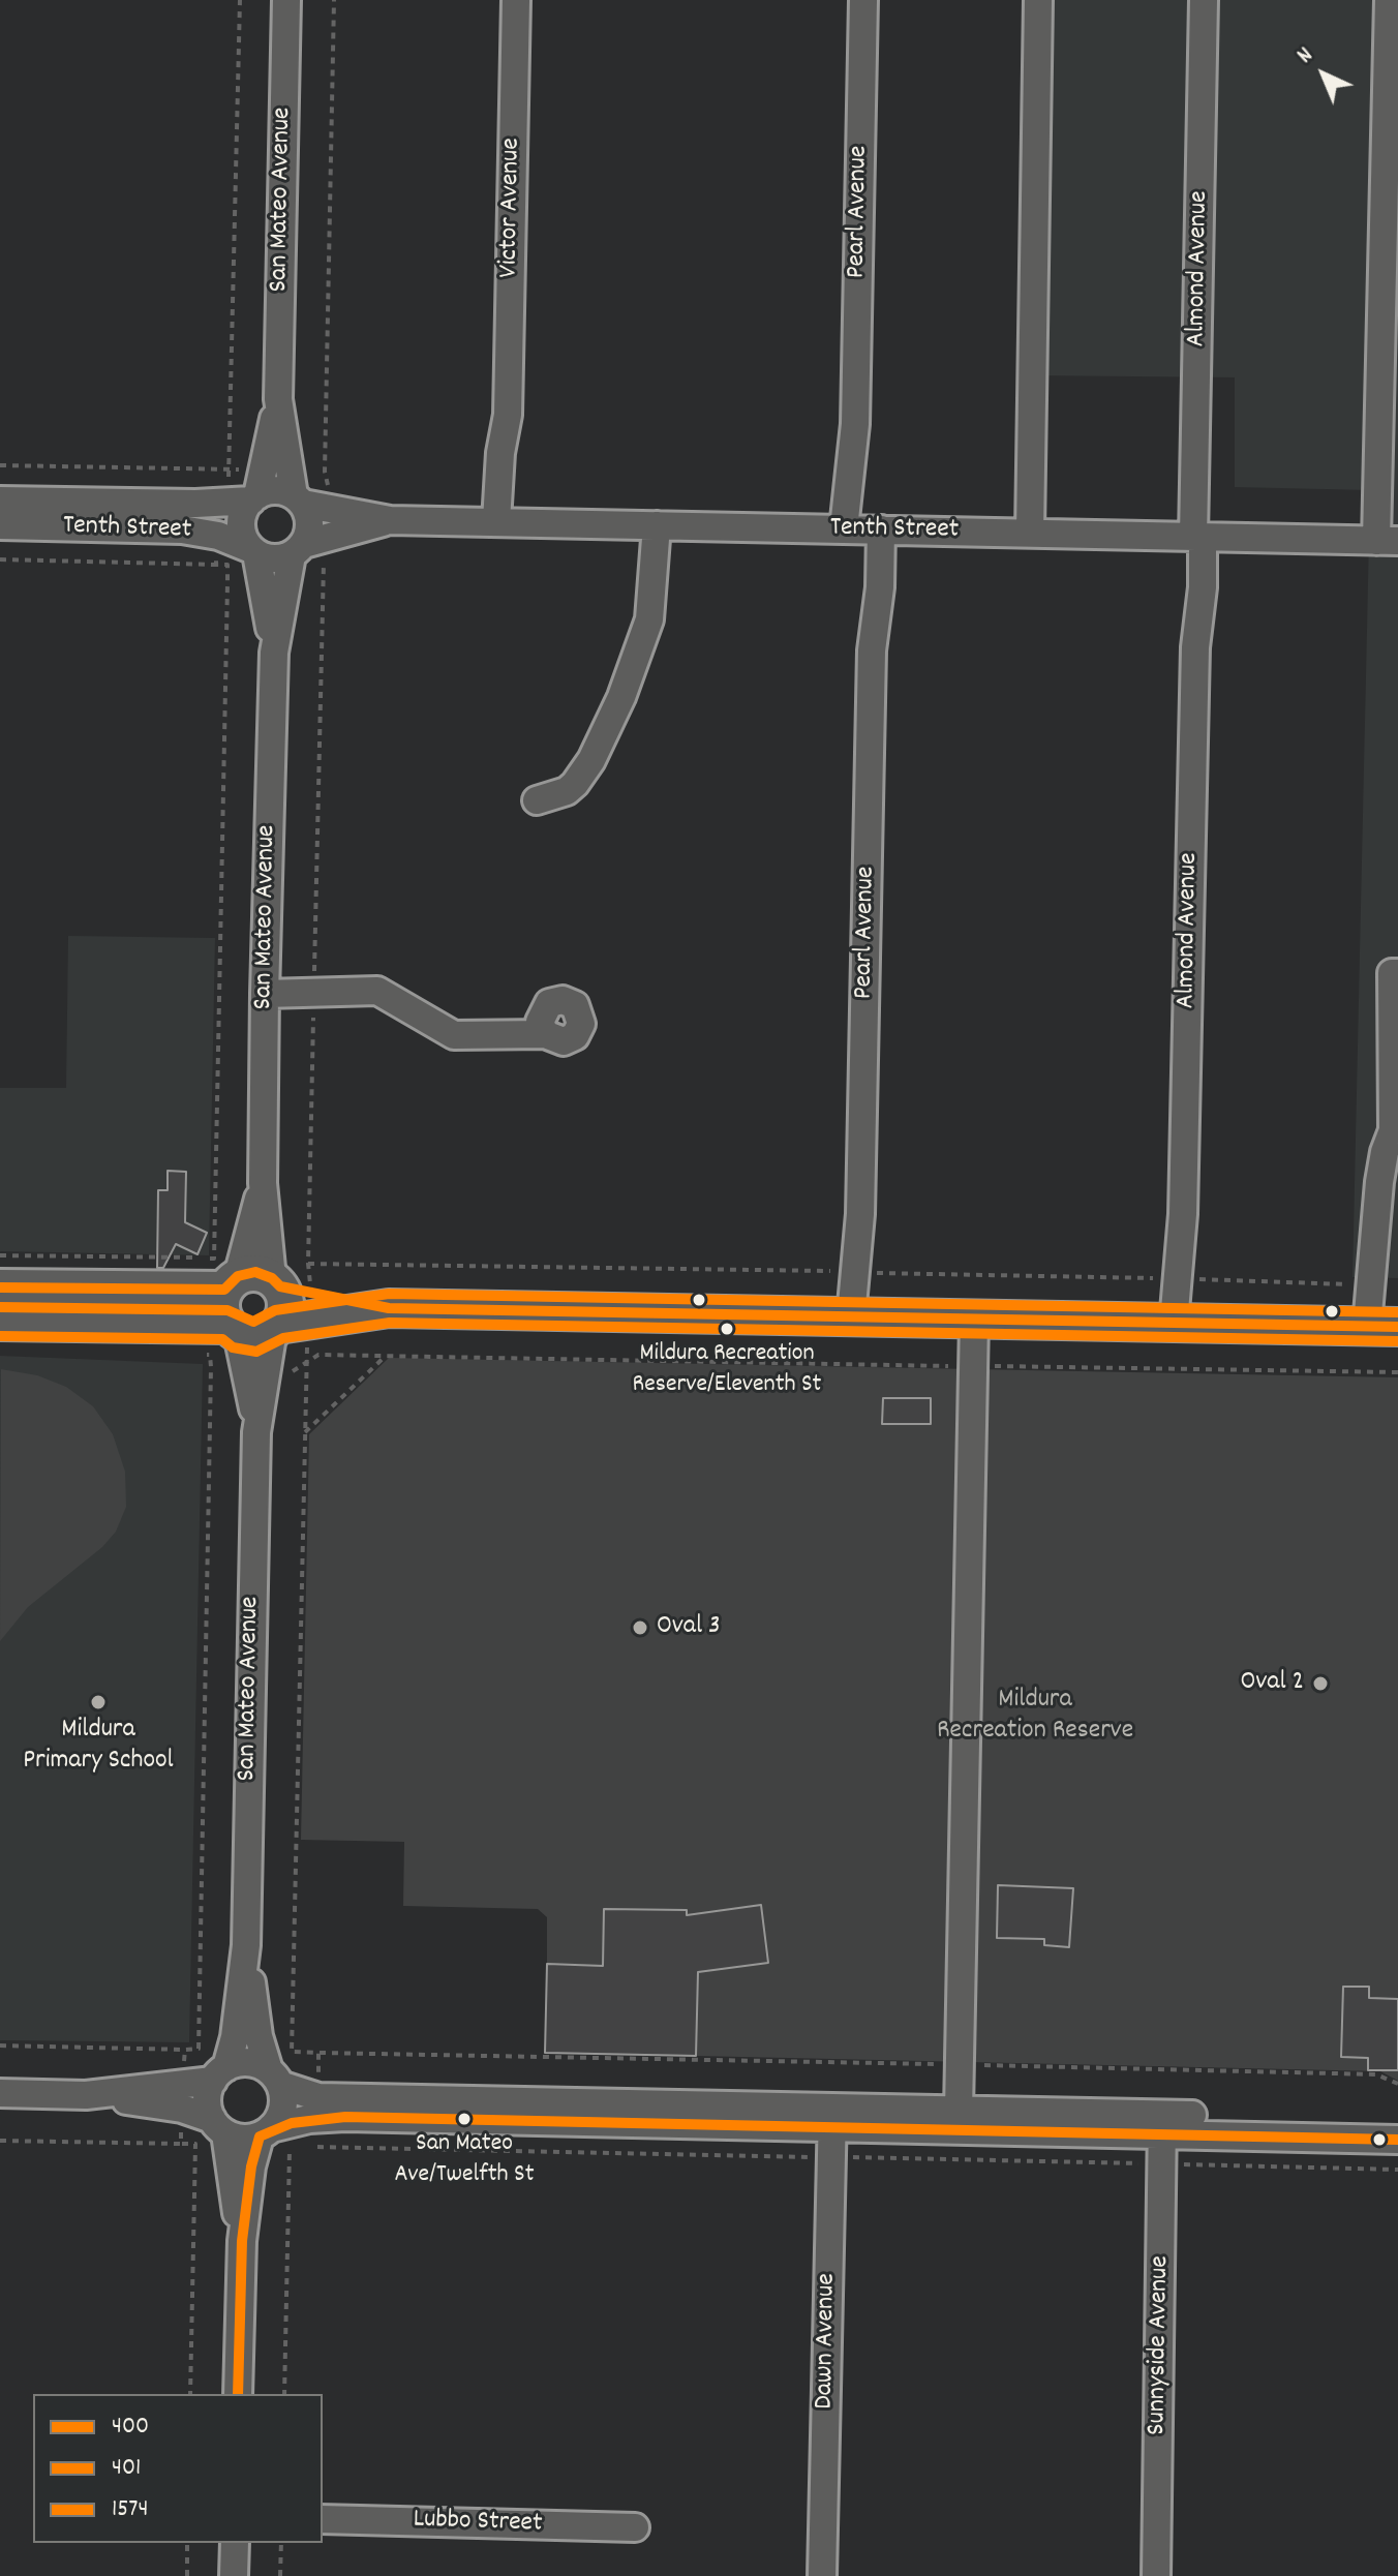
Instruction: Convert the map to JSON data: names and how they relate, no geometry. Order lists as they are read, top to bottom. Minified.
{"streets":{"street":["San Mateo Avenue","Victor Avenue","Pearl Avenue","Almond Avenue","Tenth Street","Dawn Avenue","Sunnyside Avenue","Lubbo Street"]},"crossings":[["San Mateo Avenue","Tenth Street"],["Victor Avenue","Tenth Street"],["Pearl Avenue","Tenth Street"],["Almond Avenue","Tenth Street"]],"parks":["Mildura Recreation Reserve"],"places":["Mildura Recreation Reserve/Eleventh St","Oval 3","Oval 2","Mildura Primary School","San Mateo Ave/Twelfth St"],"lines":["transit line 400","transit line 1574","transit line 401"],"legend":["400","401","1574"],"north":"top left"}
